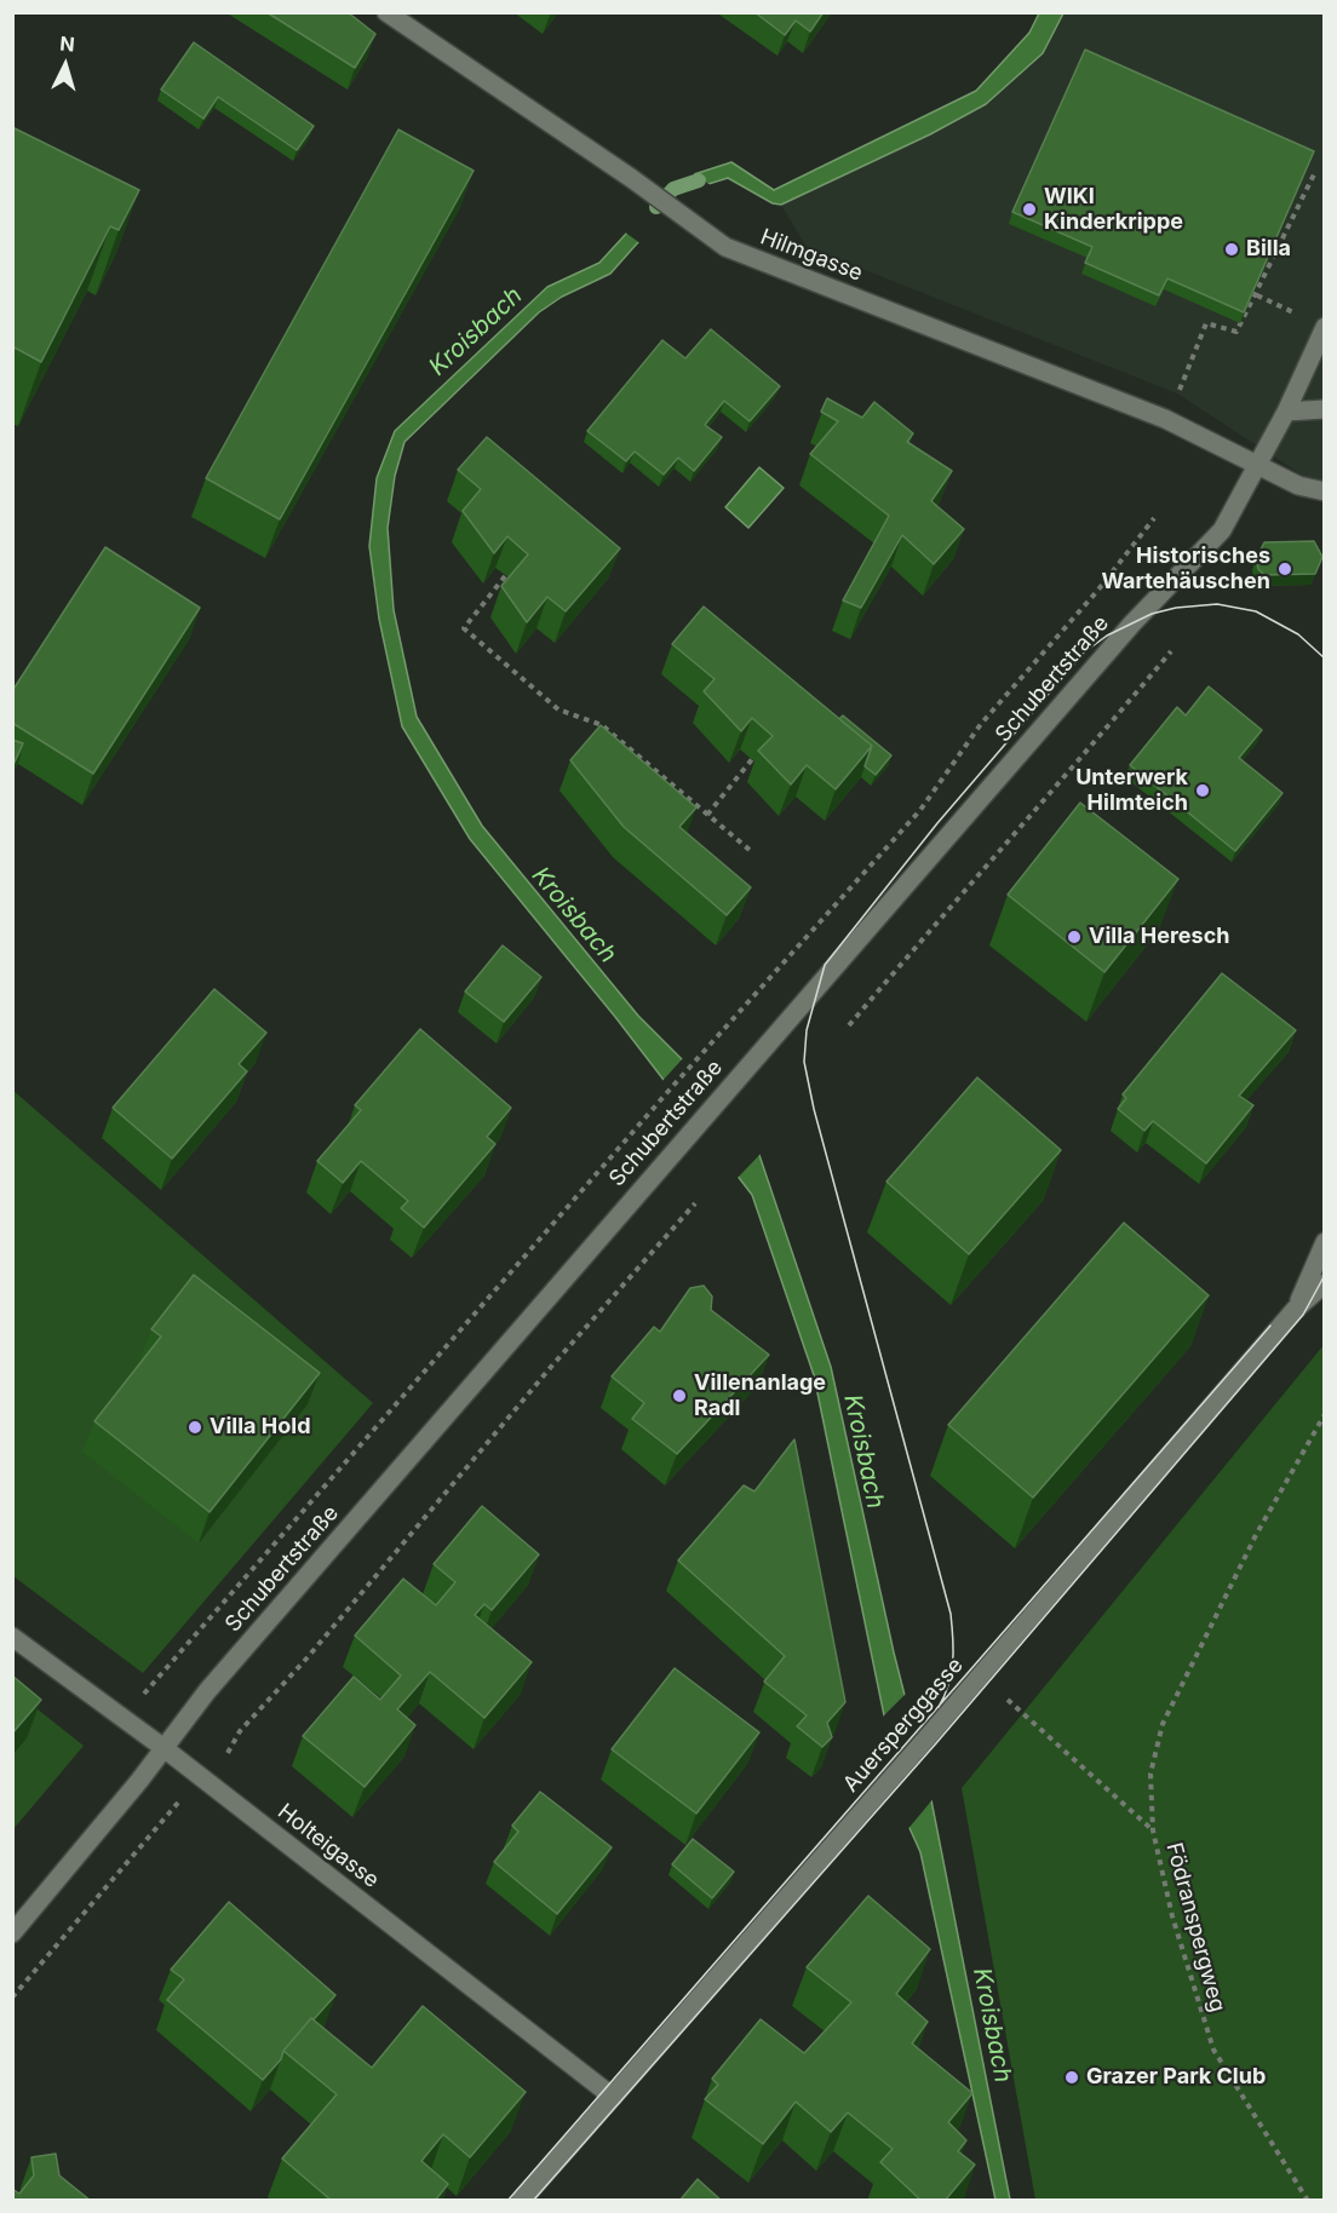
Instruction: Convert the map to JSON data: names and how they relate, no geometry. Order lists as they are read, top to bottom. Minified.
{"streets":{"street":["Hilmgasse","Schubertstraße","Auersperggasse","Holteigasse"],"path":["Födranspergweg"]},"crossings":[["Hilmgasse","Schubertstraße"],["Schubertstraße","Holteigasse"],["Auersperggasse","Holteigasse"]],"water":["Kroisbach"],"places":["WIKI Kinderkrippe","Billa","Historisches Wartehäuschen","Unterwerk Hilmteich","Villa Heresch","Villenanlage Radl","Villa Hold","Grazer Park Club"],"north":"top"}
